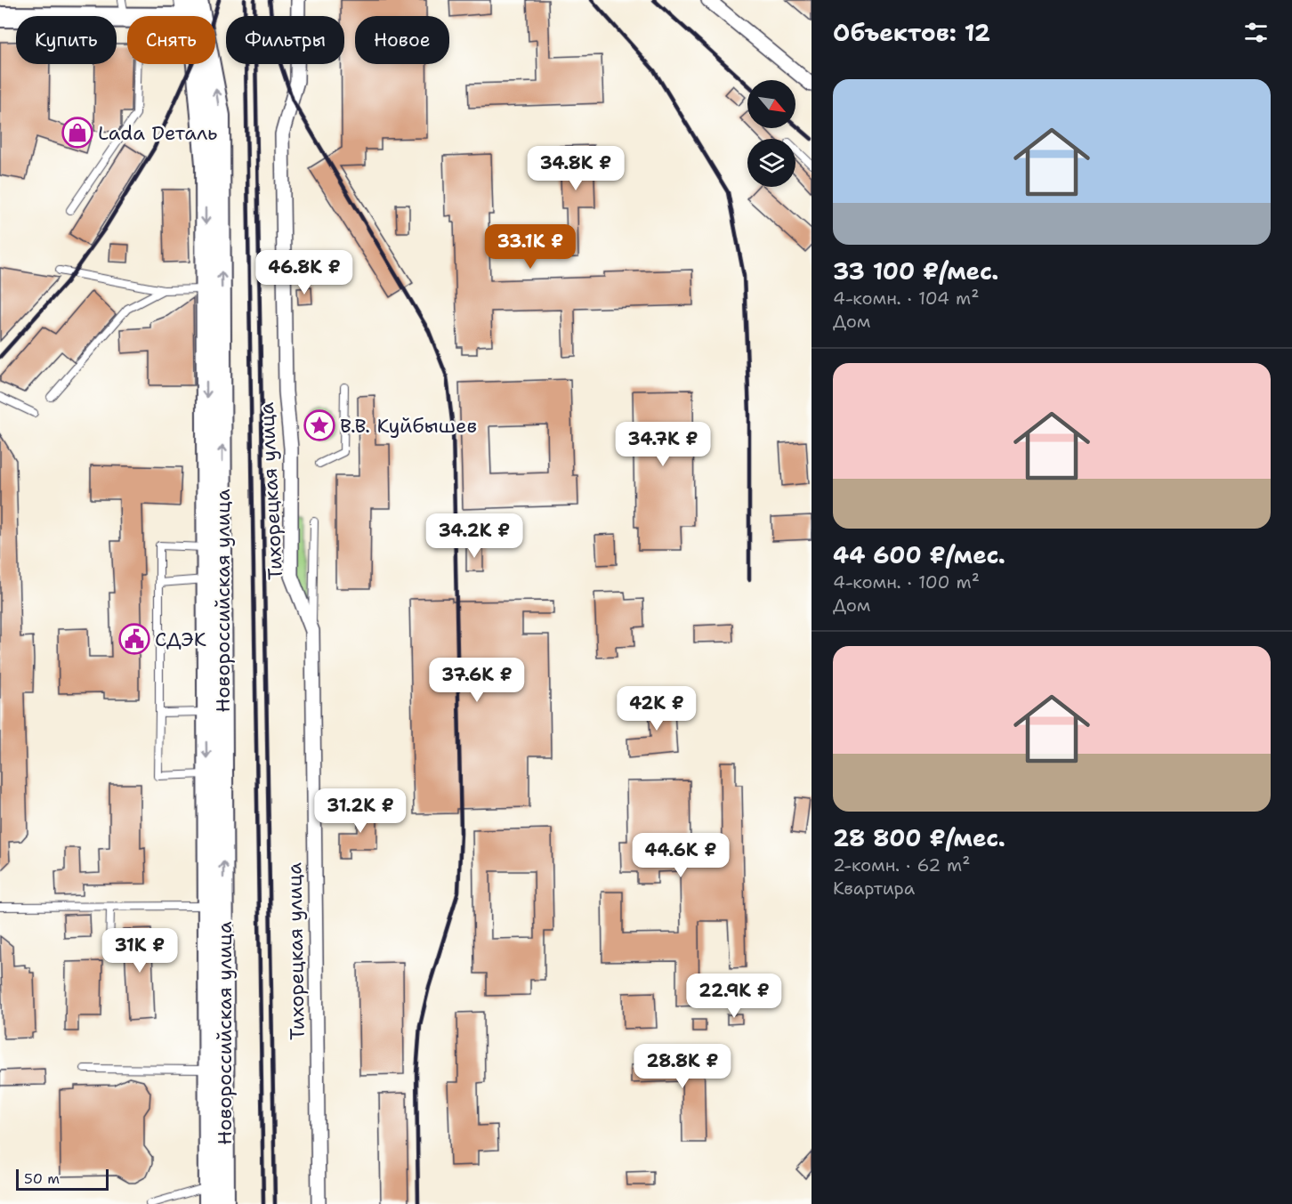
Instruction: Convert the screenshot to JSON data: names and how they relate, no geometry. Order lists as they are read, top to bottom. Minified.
{"streets":{"main road":["Новороссийская улица"],"street":["Тихорецкая улица"]},"places":{"shop":["Lada Dеталь"],"place":["В.В. Куйбышев"],"public building":["СДЭК"]},"scale_bar":"50 m","north":"bottom right","page":{"heading":"Объектов: 12","chip":["Купить","Снять","Фильтры","Новое"],"list":[{"name":"33 100 ₽/мес.","note":"4-комн. · 104 m² · Дом"},{"name":"44 600 ₽/мес.","note":"4-комн. · 100 m² · Дом"},{"name":"28 800 ₽/мес.","note":"2-комн. · 62 m² · Квартира"}],"price":["34.8K ₽","33.1K ₽","46.8K ₽","34.7K ₽","34.2K ₽","37.6K ₽","42K ₽","31.2K ₽","44.6K ₽","31K ₽","22.9K ₽","28.8K ₽"],"scale":"50 m"}}
